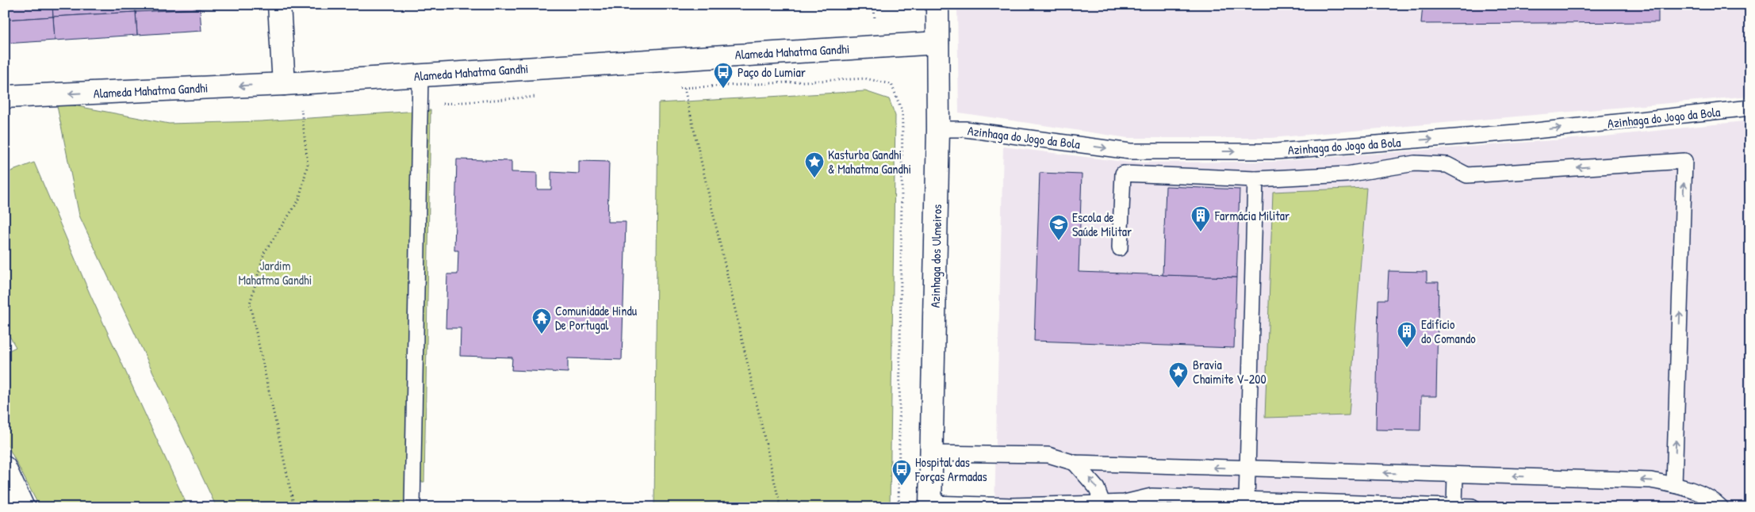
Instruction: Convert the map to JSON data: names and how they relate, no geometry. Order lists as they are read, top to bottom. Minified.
{"streets":{"street":["Alameda Mahatma Gandhi","Azinhaga dos Ulmeiros"],"lane":["Azinhaga do Jogo da Bola"]},"crossings":[["Alameda Mahatma Gandhi","Azinhaga dos Ulmeiros"],["Azinhaga do Jogo da Bola","Azinhaga dos Ulmeiros"]],"one_way":["Azinhaga do Jogo da Bola"],"parks":["Jardim Mahatma Gandhi"],"places":{"bus stop":["Paço do Lumiar","Hospital das Forças Armadas"],"place":["Kasturba Gandhi & Mahatma Gandhi","Bravia Chaimite V-200"],"building":["Farmácia Militar","Edifício do Comando"],"school or university":["Escola de Saúde Militar"],"temple":["Comunidade Hindu De Portugal"]}}
